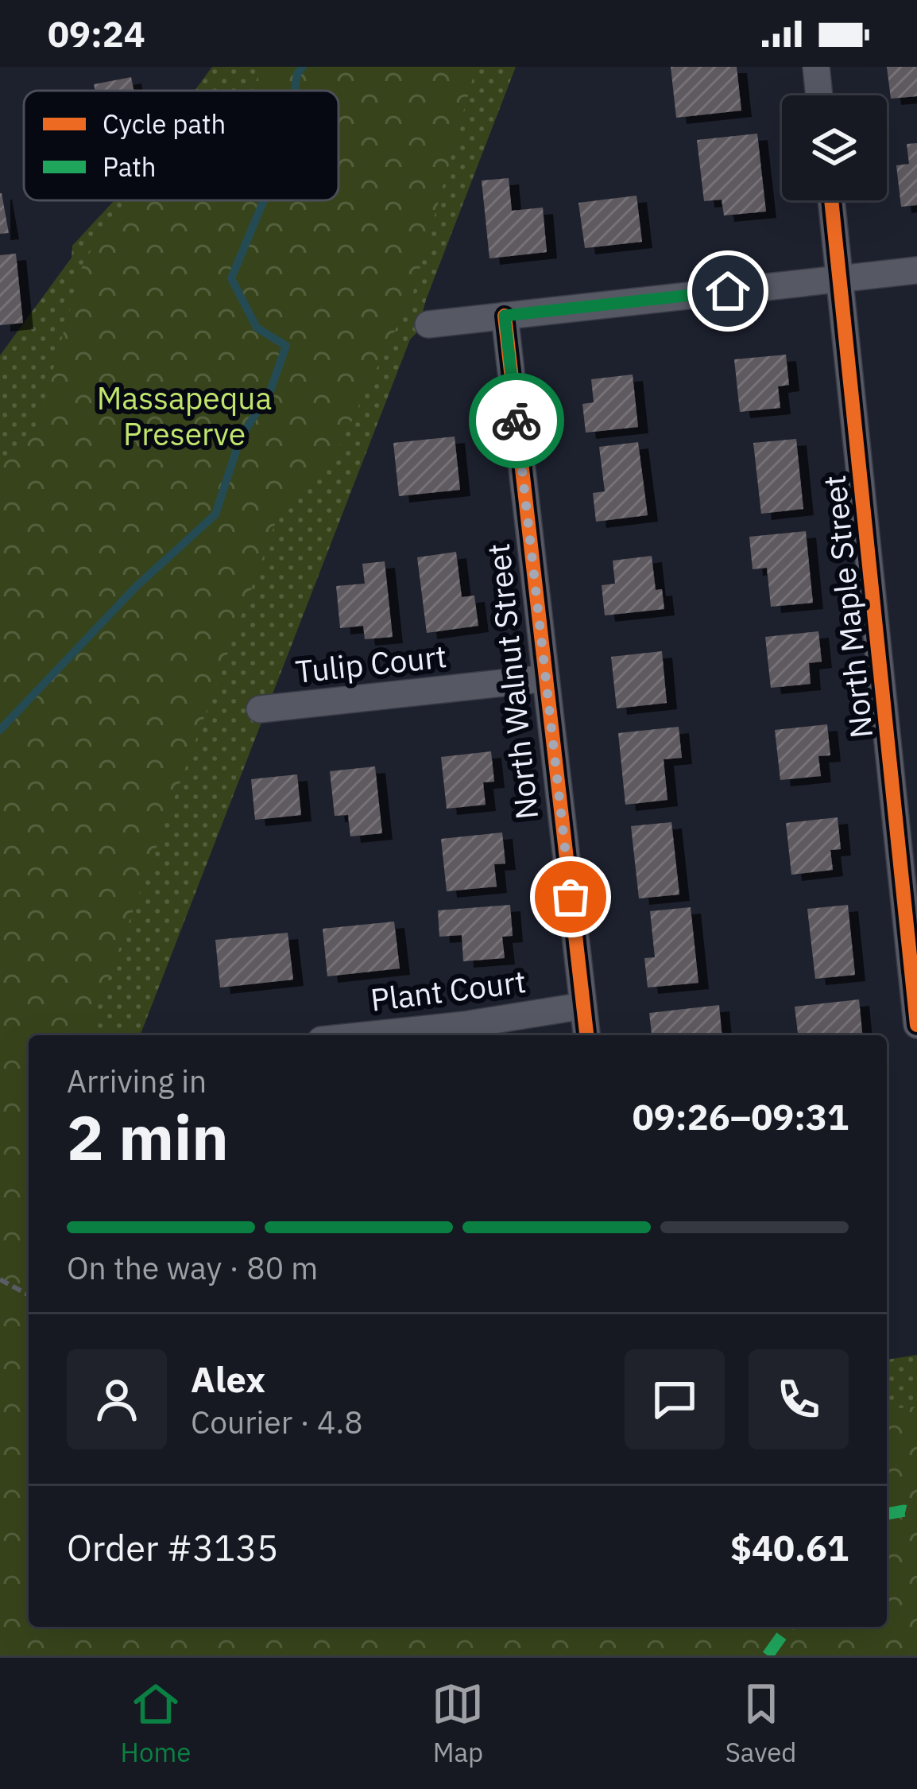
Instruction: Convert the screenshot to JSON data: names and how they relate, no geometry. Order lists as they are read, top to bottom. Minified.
{"streets":{"street":["North Maple Street","Tulip Court","North Walnut Street","Plant Court"]},"crossings":[["Tulip Court","North Walnut Street"],["North Walnut Street","Plant Court"]],"parks":["Massapequa Preserve"],"legend":["Cycle path","Path"],"page":{"status":"09:24","heading":["2 min","Arriving in","09:26–09:31"],"panel":["Alex","Courier · 4.8","Order #3135","$40.61"],"bar":"On the way · 80 m","tabs":["Home","Map","Saved"]}}
